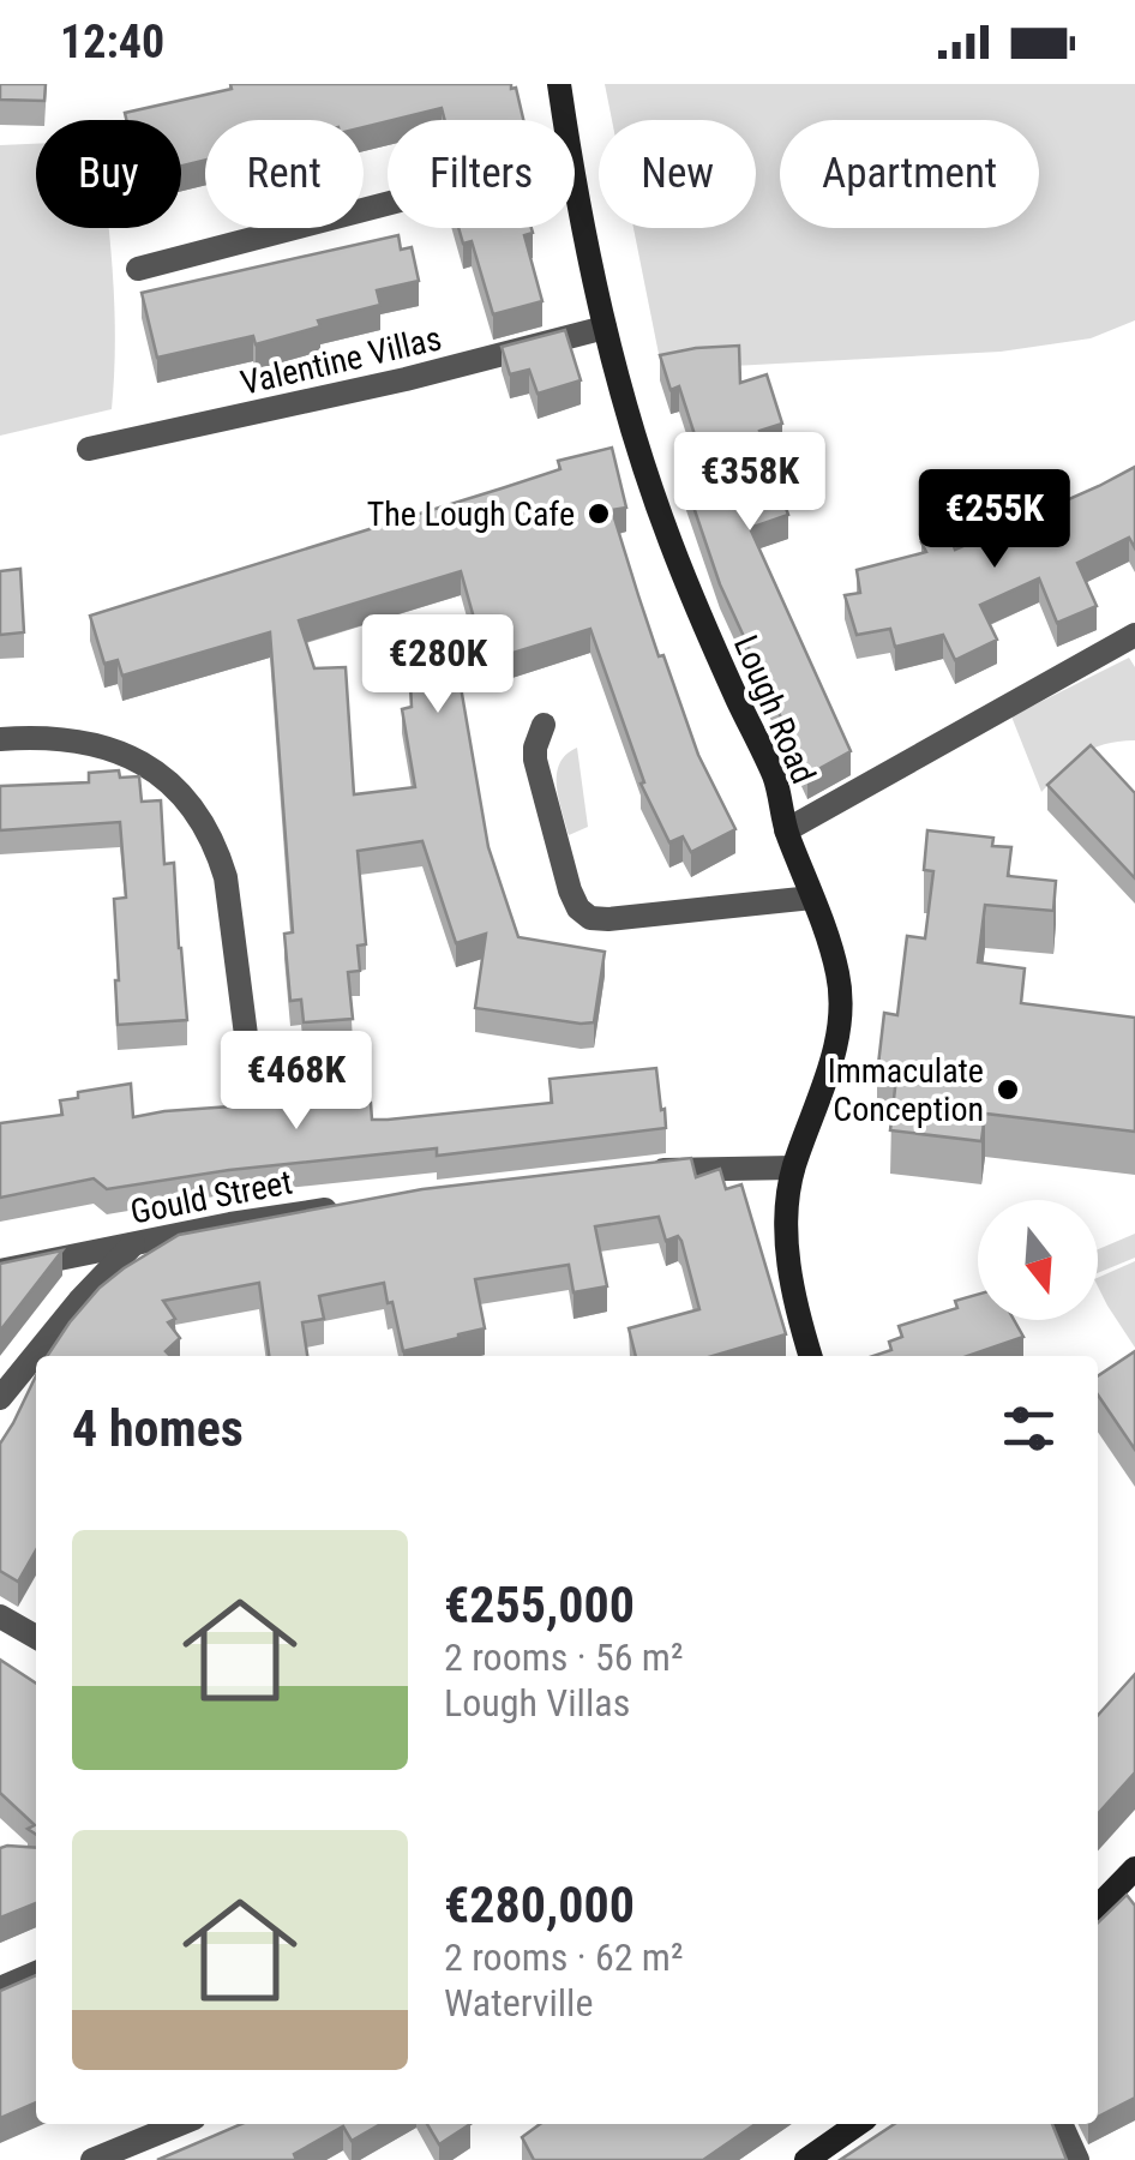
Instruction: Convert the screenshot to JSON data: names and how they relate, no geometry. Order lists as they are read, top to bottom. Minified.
{"streets":{"street":["Valentine Villas","Lough Road","Gould Street"]},"crossings":[["Valentine Villas","Lough Road"]],"places":["The Lough Cafe","Immaculate Conception"],"north":"bottom","page":{"status":"12:40","chip":["Buy","Rent","Filters","New","Apartment"],"price":["€358K","€255K","€280K","€468K"],"heading":"4 homes","list":[{"name":"€255,000","note":"2 rooms · 56 m² · Lough Villas"},{"name":"€280,000","note":"2 rooms · 62 m² · Waterville"}]}}
